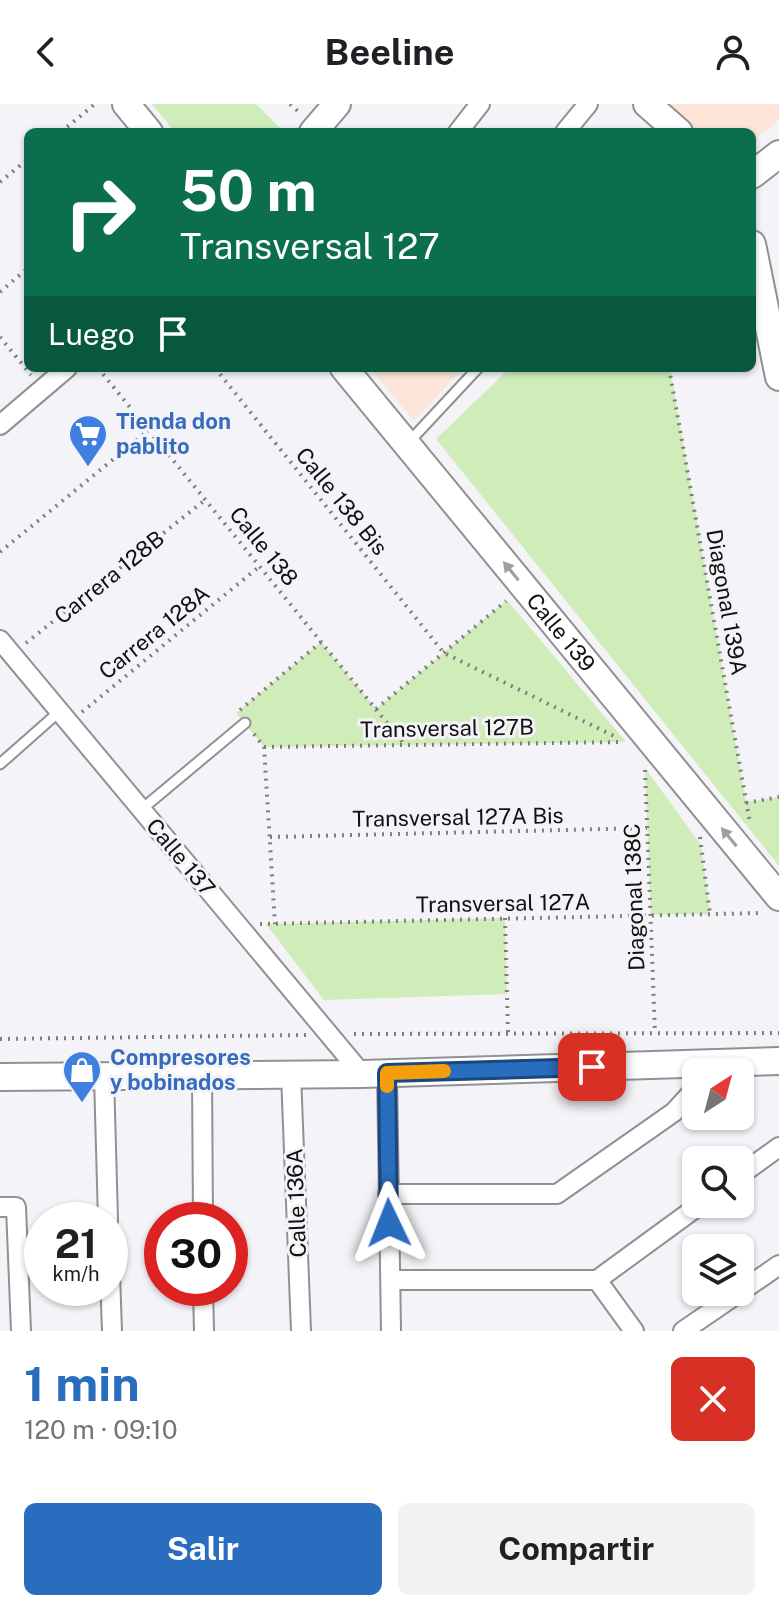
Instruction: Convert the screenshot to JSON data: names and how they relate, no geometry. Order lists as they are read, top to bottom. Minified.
{"streets":{"main road":["Calle 139"],"street":["Calle 137","Calle 136A"],"path":["Calle 138 Bis","Calle 138","Carrera 128B","Diagonal 139A","Carrera 128A","Transversal 127B","Transversal 127A Bis","Diagonal 138C","Transversal 127A"]},"crossings":[["Calle 138 Bis","Transversal 127B"],["Calle 138","Carrera 128B"],["Calle 138","Carrera 128A"],["Calle 138","Transversal 127B"],["Carrera 128B","Calle 137"],["Carrera 128A","Calle 137"],["Calle 139","Transversal 127A"],["Transversal 127B","Transversal 127A Bis"],["Transversal 127A Bis","Diagonal 138C"],["Calle 137","Transversal 127A"],["Diagonal 138C","Transversal 127A"]],"one_way":["Calle 139"],"places":{"supermarket":["Tienda don pablito"],"shop":["Compresores y bobinados"]},"north":"top right","page":{"header":"Beeline","turn":["50 m","Transversal 127"],"then":"Luego","speed":"21 km/h","limit":"30","heading":["1 min","120 m · 09:10"],"buttons":["Salir","Compartir"]}}
